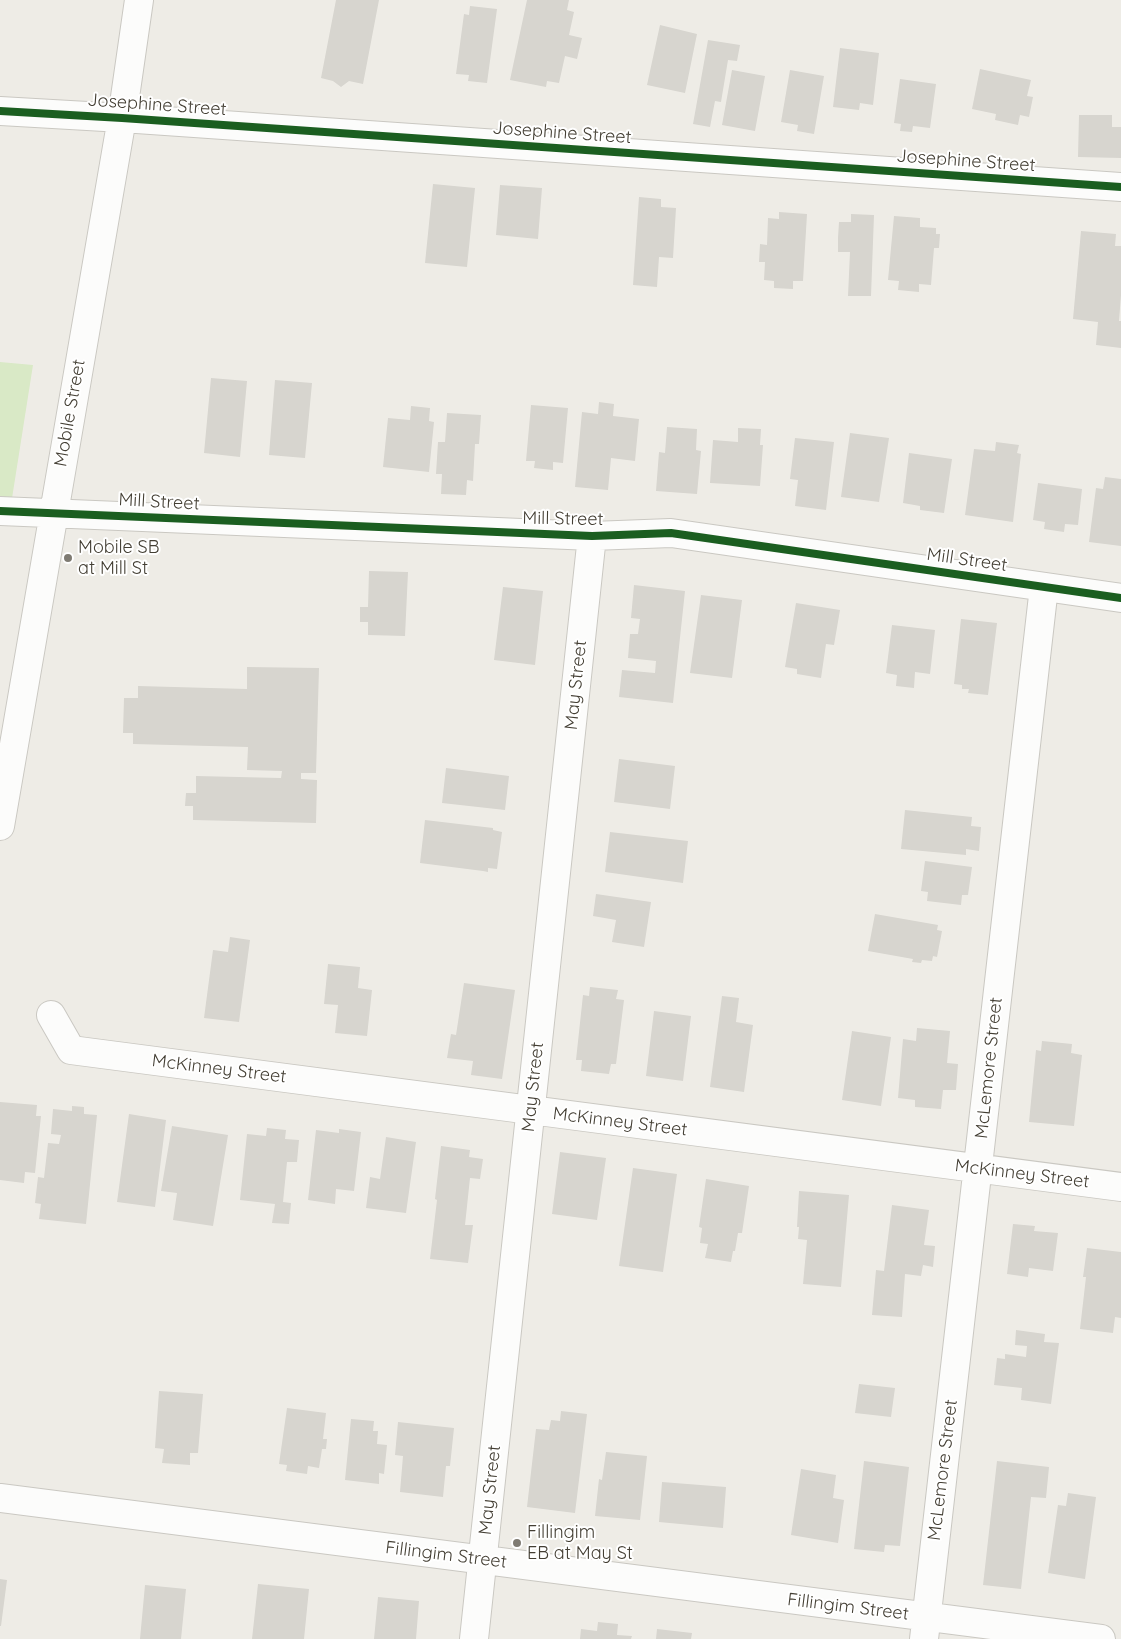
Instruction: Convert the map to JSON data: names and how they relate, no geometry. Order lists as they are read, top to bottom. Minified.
{"streets":{"street":["Josephine Street","Mobile Street","Mill Street","May Street","McLemore Street","McKinney Street","Fillingim Street"]},"crossings":[["Josephine Street","Mobile Street"],["Mobile Street","Mill Street"],["Mill Street","May Street"],["Mill Street","McLemore Street"],["May Street","McKinney Street"],["May Street","Fillingim Street"],["McLemore Street","McKinney Street"],["McLemore Street","Fillingim Street"]],"places":["Mobile SB at Mill St","Fillingim EB at May St"]}
